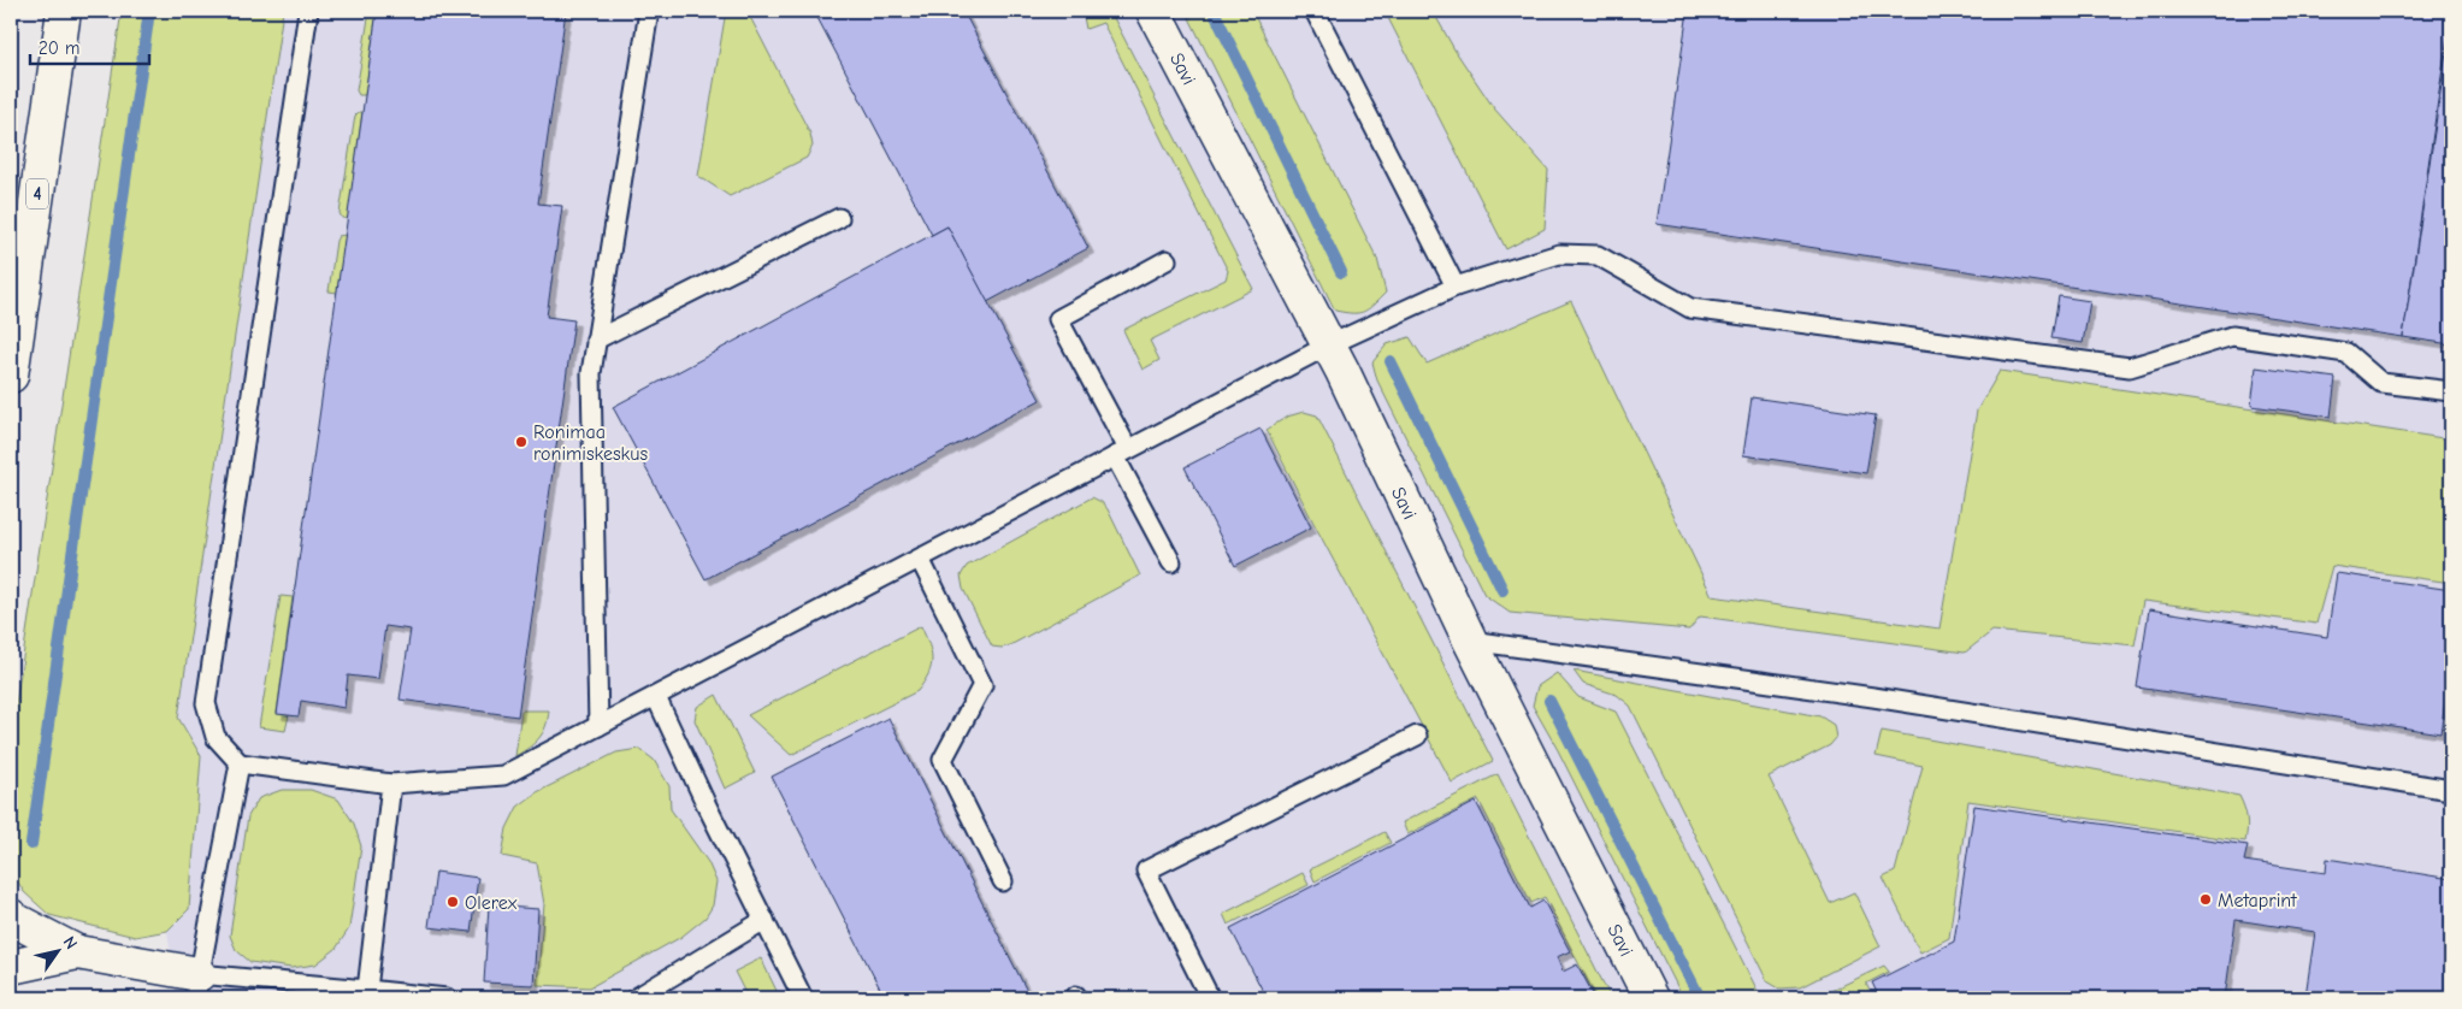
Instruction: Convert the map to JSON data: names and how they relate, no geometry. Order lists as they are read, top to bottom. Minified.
{"streets":{"main road":["Savi","4"]},"places":["Ronimaa ronimiskeskus","Metaprint","Olerex"],"scale_bar":"20 m","north":"top right"}
